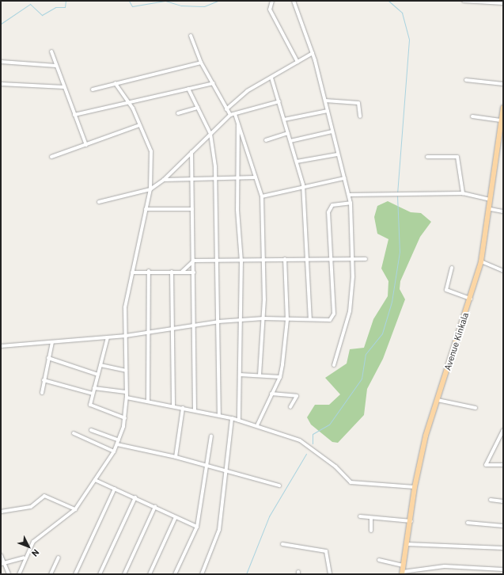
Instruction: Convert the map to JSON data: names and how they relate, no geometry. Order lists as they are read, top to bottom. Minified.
{"streets":{"main road":["Avenue Kinkala"]},"north":"bottom right"}
